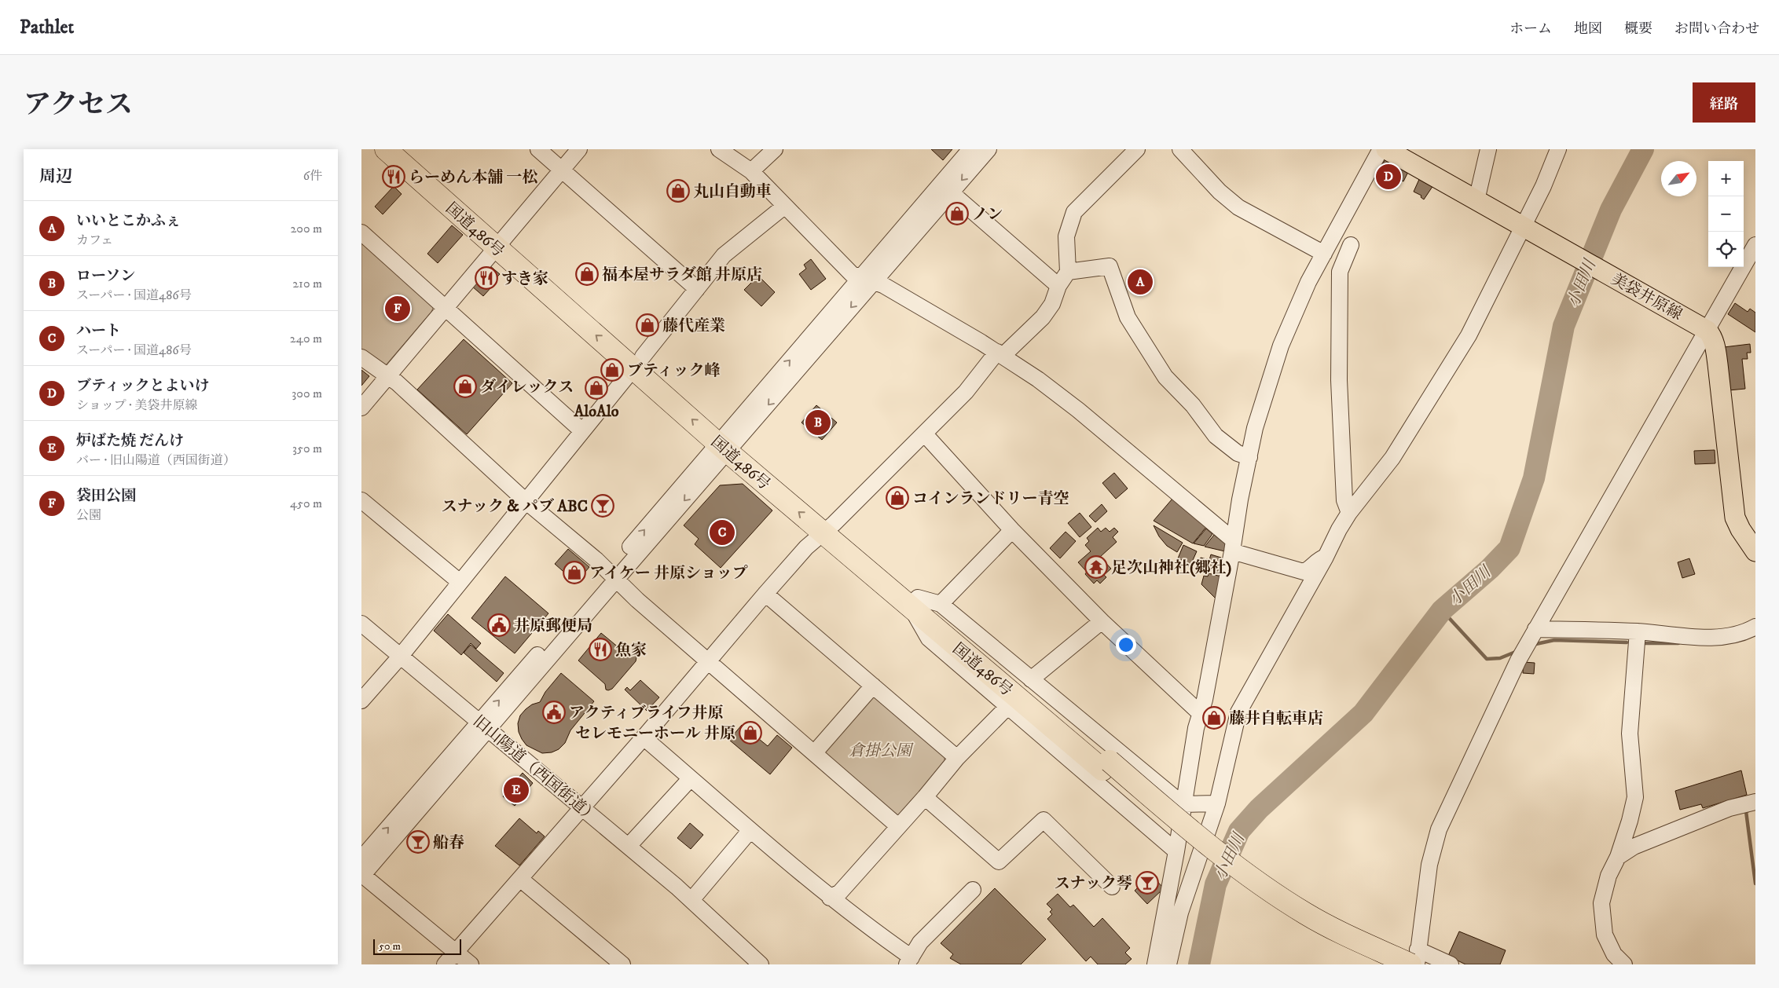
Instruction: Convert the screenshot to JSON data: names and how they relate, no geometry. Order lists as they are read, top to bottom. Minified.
{"streets":{"highway":["国道486号"],"main road":["美袋井原線"],"street":["旧山陽道（西国街道）"]},"water":["小田川"],"parks":["倉掛公園"],"places":{"restaurant":["らーめん本舗 一松","すき家","魚家"],"shop":["丸山自動車","ノン","福本屋サラダ館 井原店","藤代産業","ブティック峰","ダイレックス","AloAlo","コインランドリー青空","アイケー 井原ショップ","藤井自転車店","セレモニーホール 井原"],"bar":["スナック & パブ ABC","船春","スナック琴"],"temple":["足次山神社(郷社)"],"public building":["井原郵便局","アクティブライフ井原"]},"scale_bar":"50 m","north":"top right","page":{"header":"Pathlet","nav":["ホーム","地図","概要","お問い合わせ"],"title":"アクセス","buttons":"経路","heading":["周辺","6件"],"map_buttons":["+","−"],"pins":["D","A","F","B","C","E"],"list":[{"mark":"A","name":"いいとこかふぇ","note":"カフェ","value":"200 m"},{"mark":"B","name":"ローソン","note":"スーパー · 国道486号","value":"210 m"},{"mark":"C","name":"ハート","note":"スーパー · 国道486号","value":"240 m"},{"mark":"D","name":"ブティックとよいけ","note":"ショップ · 美袋井原線","value":"300 m"},{"mark":"E","name":"炉ばた焼 だんけ","note":"バー · 旧山陽道（西国街道）","value":"350 m"},{"mark":"F","name":"袋田公園","note":"公園","value":"450 m"}],"scale":"50 m"}}
